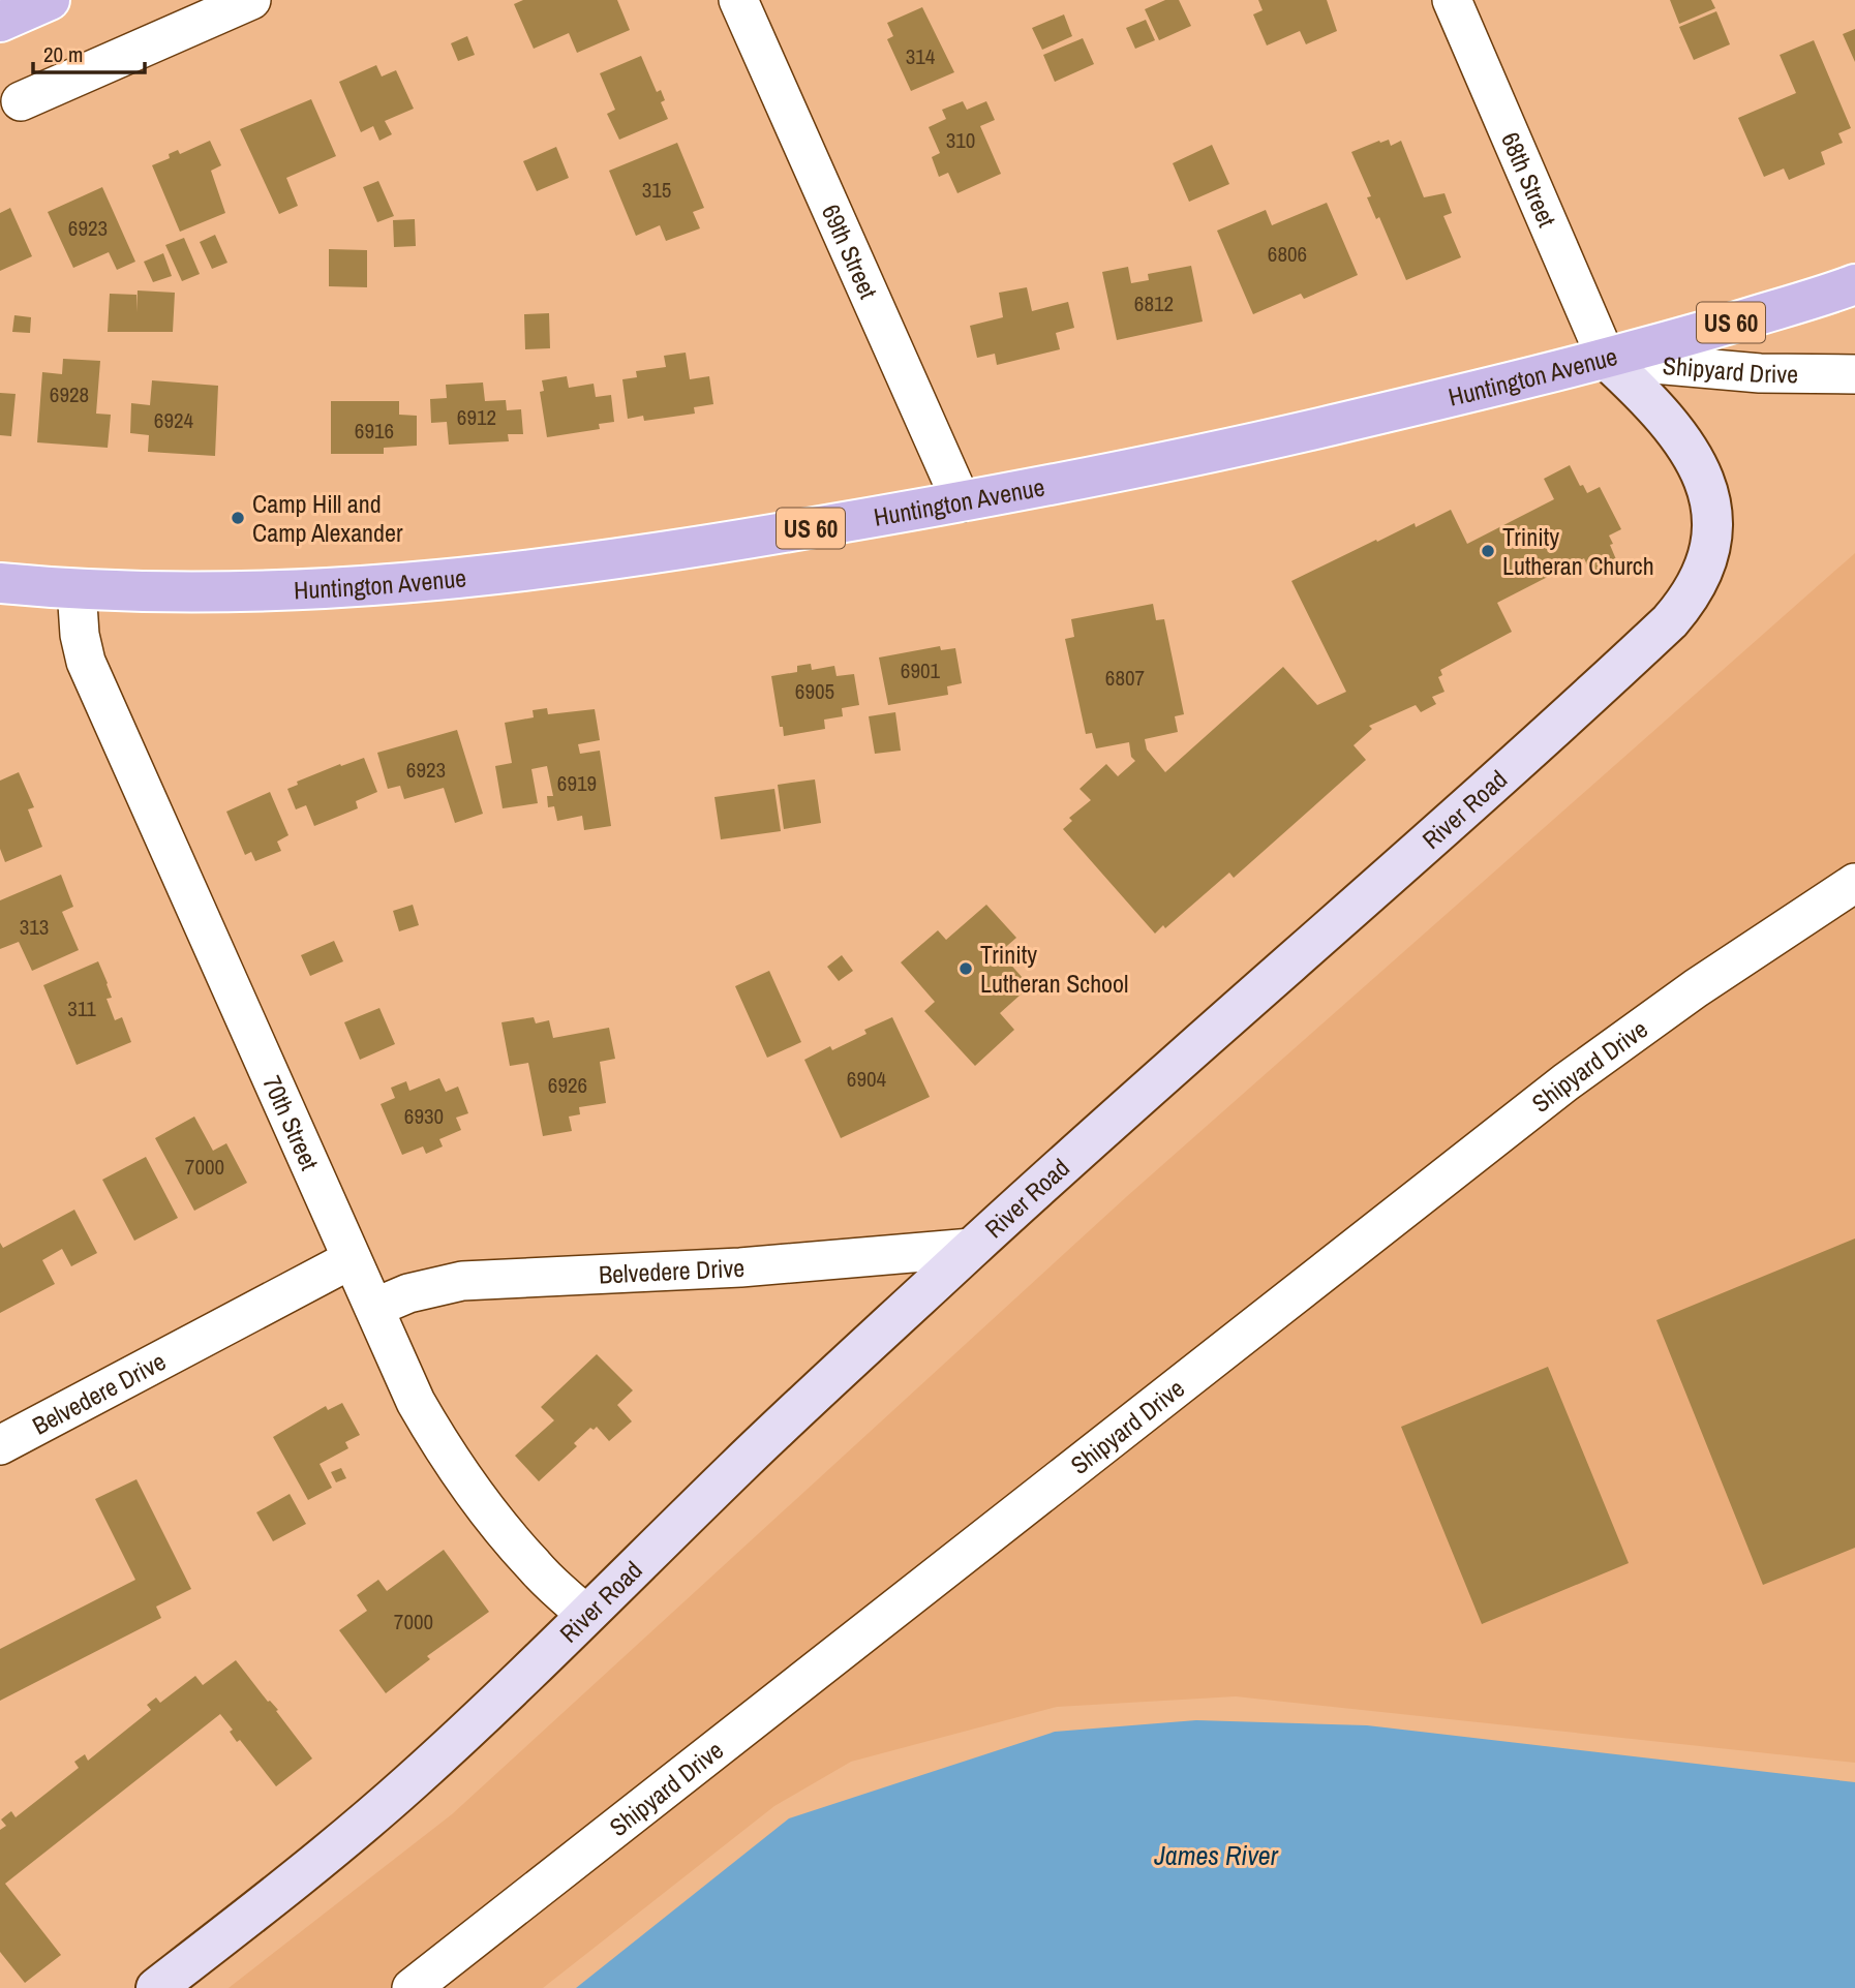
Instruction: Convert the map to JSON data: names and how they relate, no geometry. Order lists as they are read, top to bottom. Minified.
{"streets":{"main road":["US 60","Huntington Avenue"],"street":["68th Street","69th Street","Shipyard Drive","River Road","70th Street","Belvedere Drive"]},"crossings":[["68th Street","Shipyard Drive"],["68th Street","Huntington Avenue"],["68th Street","River Road"],["69th Street","Huntington Avenue"],["Shipyard Drive","Huntington Avenue"],["Shipyard Drive","River Road"],["Huntington Avenue","River Road"],["Huntington Avenue","70th Street"],["River Road","70th Street"],["River Road","Belvedere Drive"],["70th Street","Belvedere Drive"]],"water":["James River"],"places":["Camp Hill and Camp Alexander","Trinity Lutheran Church","Trinity Lutheran School"],"house_numbers":["314","310","315","6923","6806","6812","6928","6912","6924","6916","6901","6807","6905","6923","6919","313","311","6904","6926","6930","7000","7000"],"scale_bar":"20 m"}
